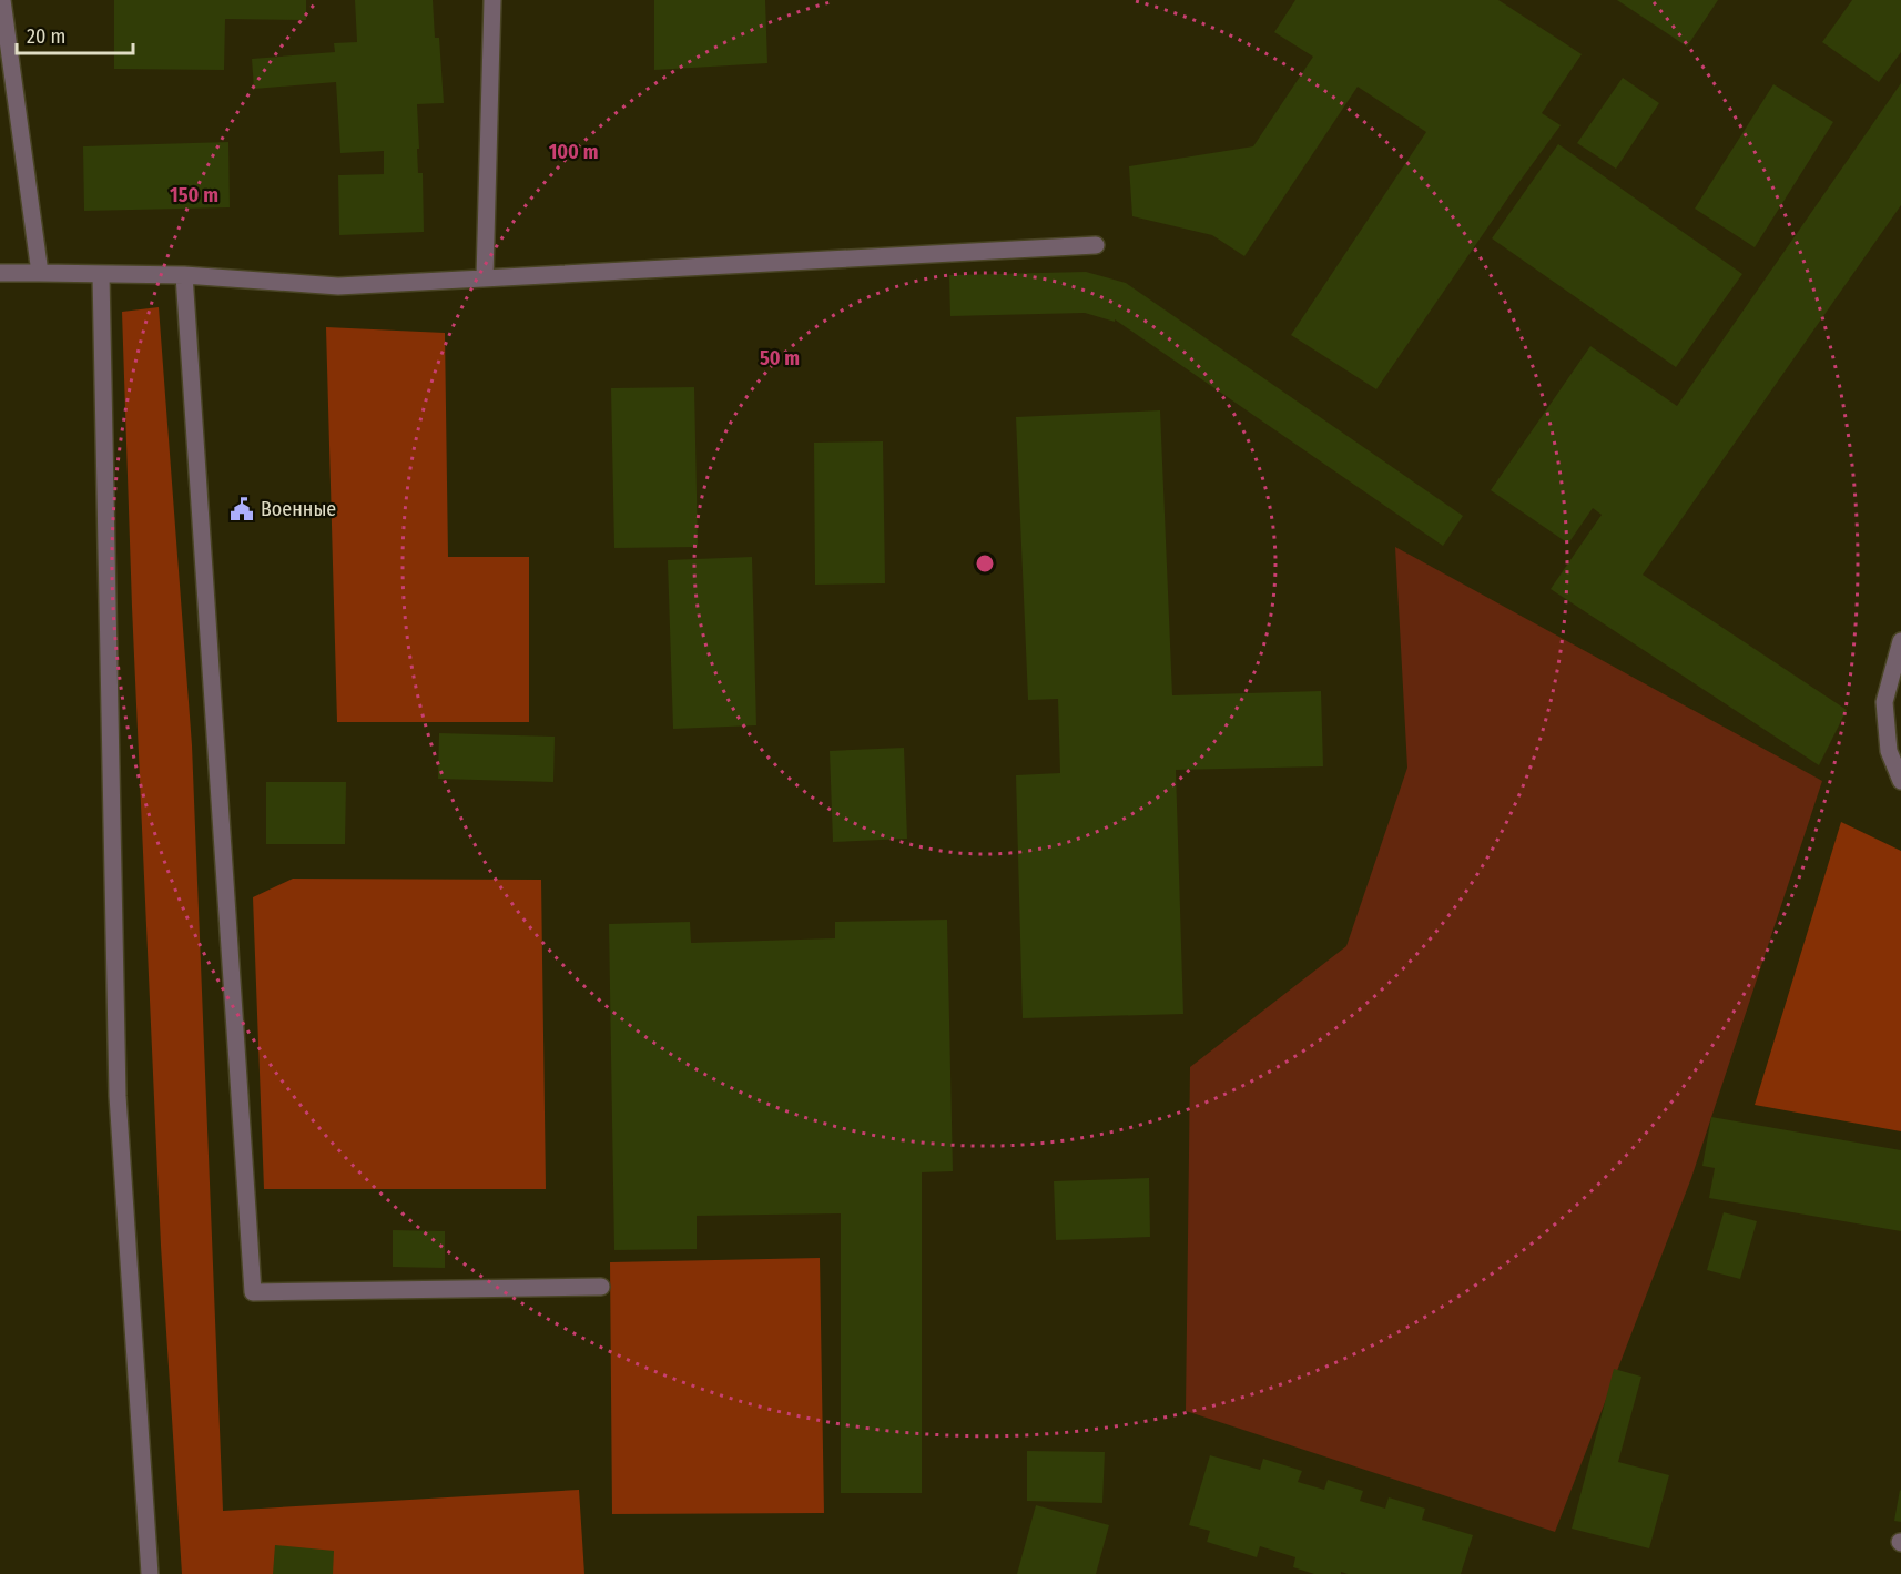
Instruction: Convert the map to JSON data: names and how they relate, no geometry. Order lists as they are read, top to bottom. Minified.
{"places":{"public building":["Военные"]},"scale_bar":"20 m","rings":["100 m","150 m","50 m"]}
